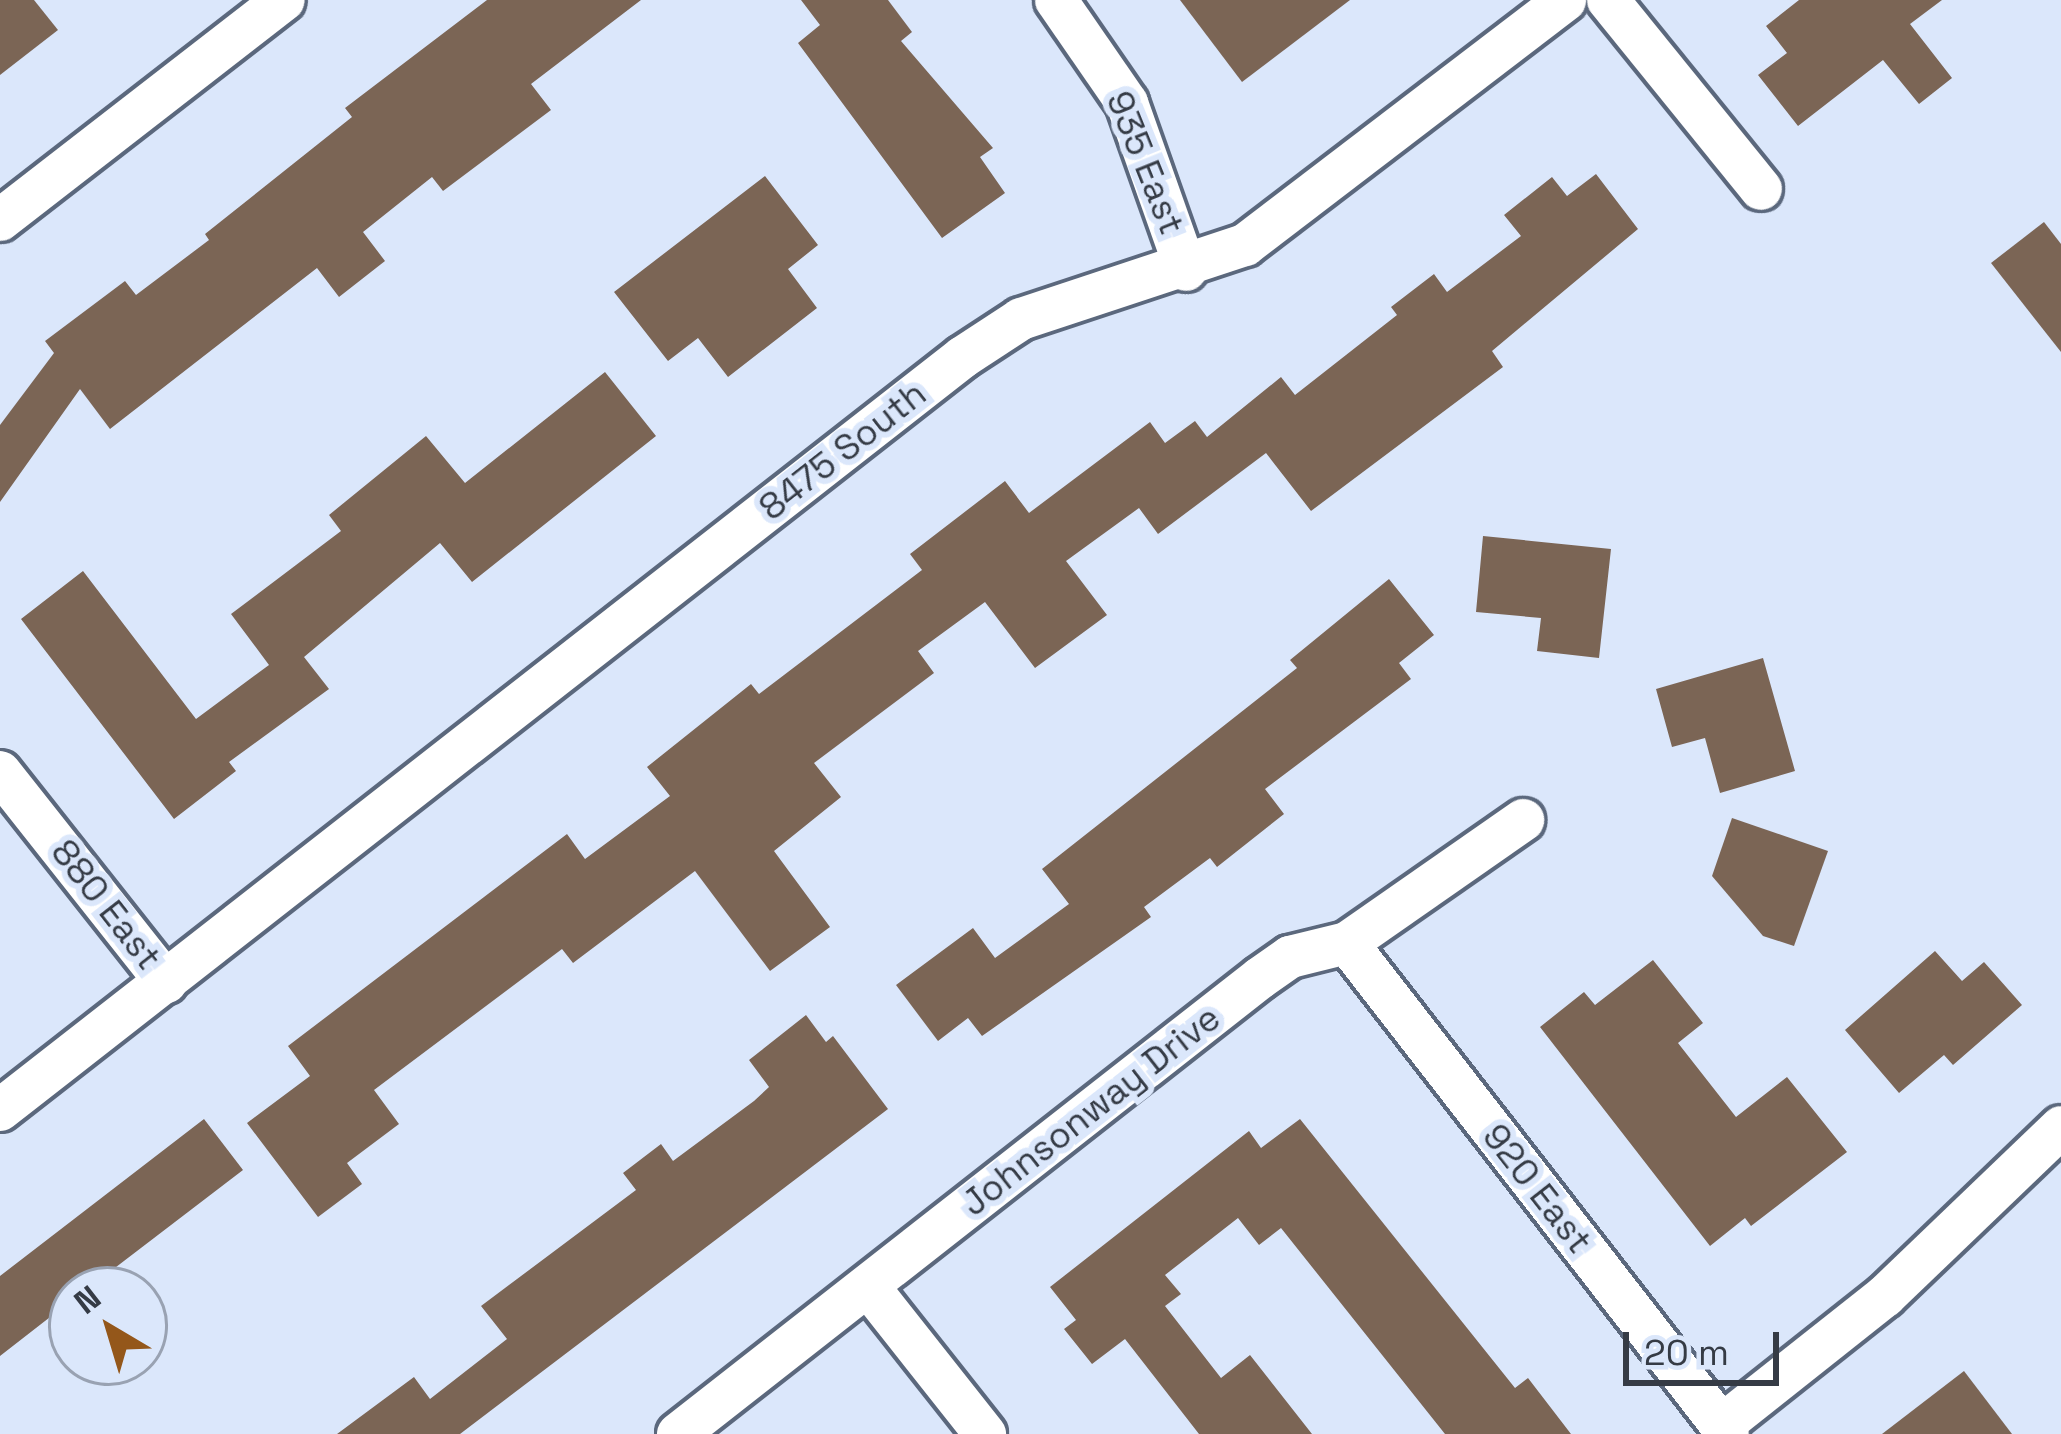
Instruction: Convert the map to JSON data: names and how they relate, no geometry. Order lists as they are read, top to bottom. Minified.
{"streets":{"street":["935 East","8475 South","880 East","Johnsonway Drive","920 East"]},"crossings":[["935 East","8475 South"],["8475 South","880 East"],["Johnsonway Drive","920 East"]],"scale_bar":"20 m","north":"top left"}
